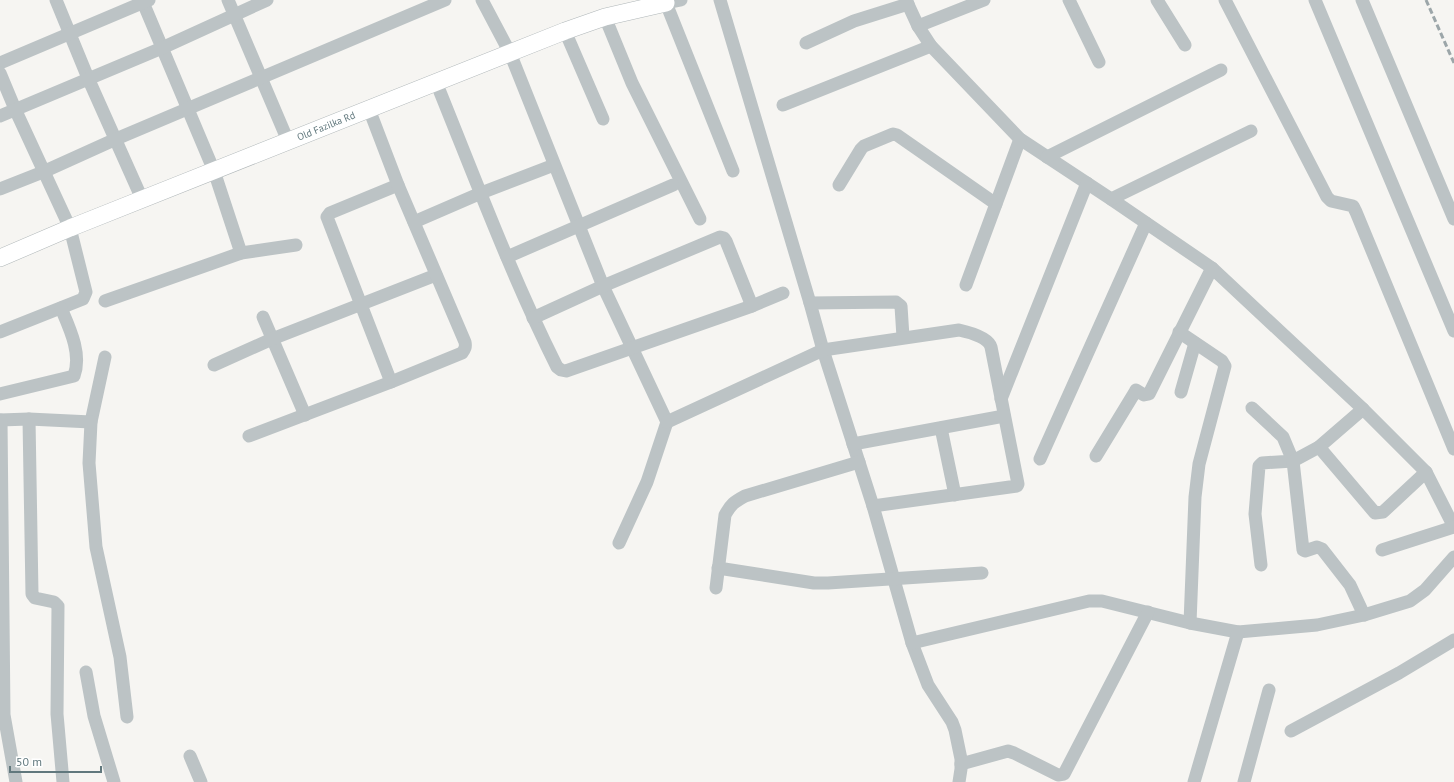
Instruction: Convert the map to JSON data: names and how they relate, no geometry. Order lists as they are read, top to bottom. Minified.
{"streets":{"main road":["Old Fazilka Rd"]},"scale_bar":"50 m"}
